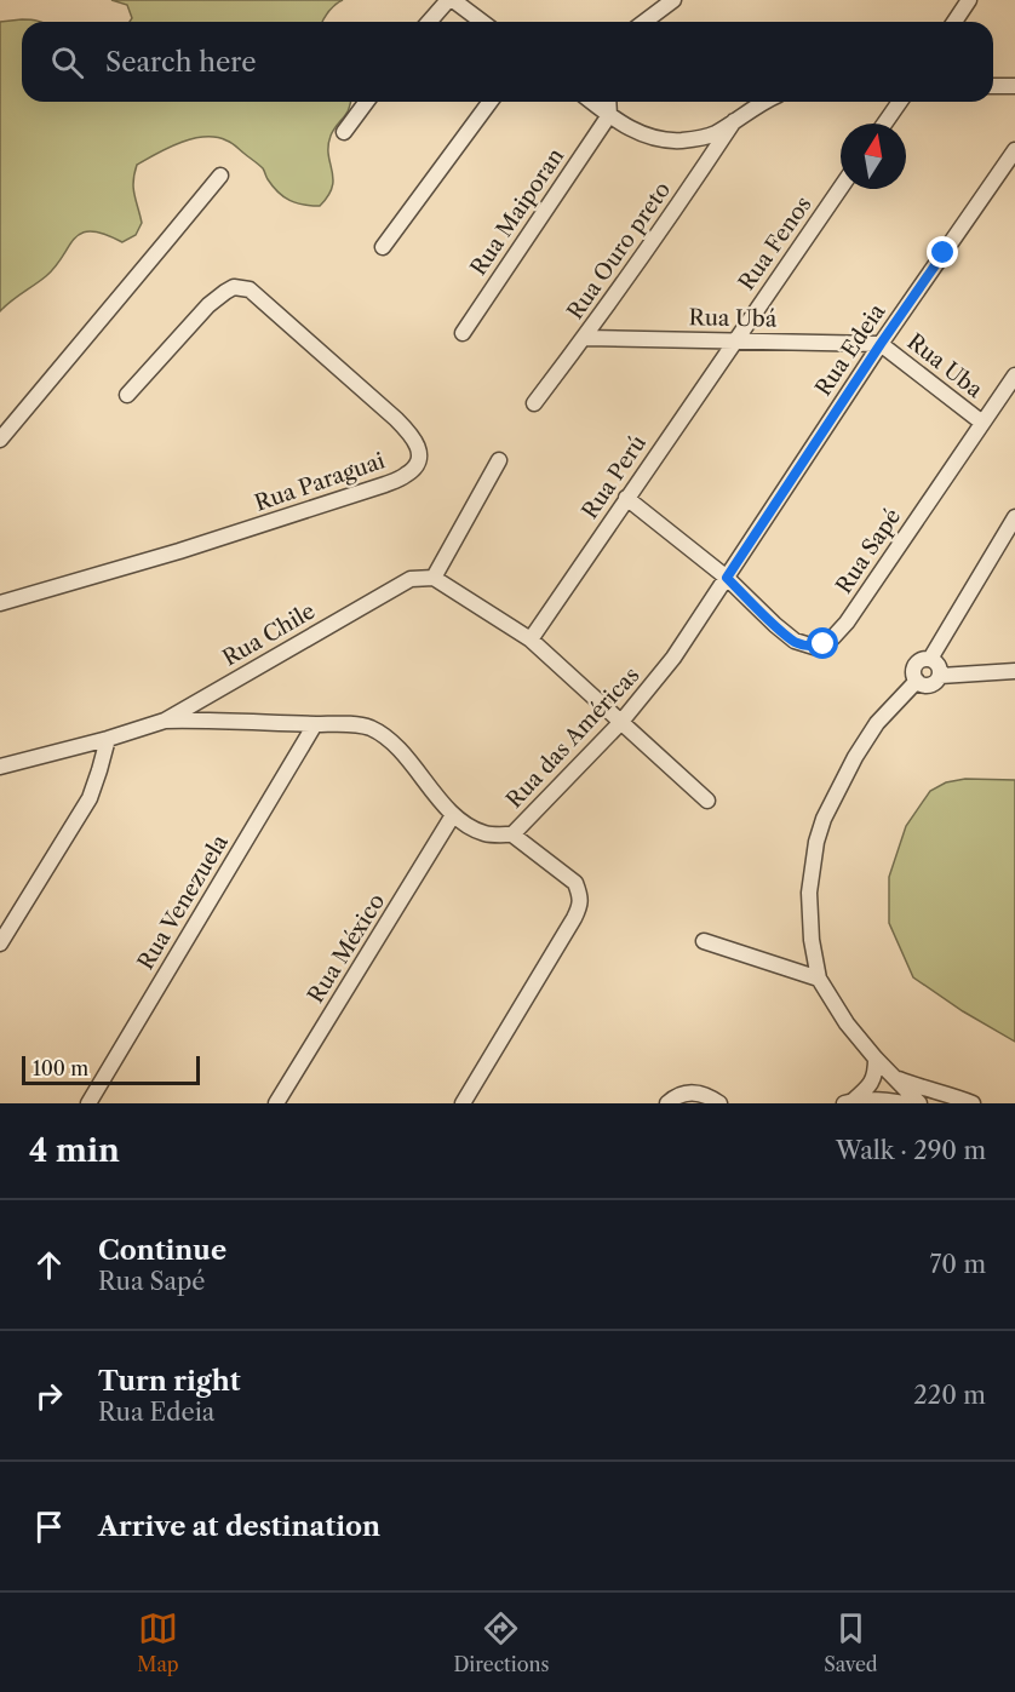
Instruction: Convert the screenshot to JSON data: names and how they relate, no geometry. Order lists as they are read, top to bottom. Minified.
{"streets":{"street":["Rua Maiporan","Rua Fenos","Rua Ouro preto","Rua Ubá","Rua Edeia","Rua Uba","Rua Perú","Rua Paraguai","Rua Sapé","Rua Chile","Rua das Américas","Rua Venezuela","Rua México"]},"crossings":[["Rua Fenos","Rua Ubá"],["Rua Fenos","Rua Perú"],["Rua Ouro preto","Rua Ubá"],["Rua Ubá","Rua Edeia"],["Rua Ubá","Rua Uba"],["Rua Ubá","Rua Perú"],["Rua Edeia","Rua Uba"],["Rua Edeia","Rua Sapé"],["Rua Edeia","Rua das Américas"],["Rua Uba","Rua Sapé"],["Rua Sapé","Rua das Américas"],["Rua Chile","Rua das Américas"],["Rua das Américas","Rua Venezuela"],["Rua das Américas","Rua México"]],"scale_bar":"100 m","north":"top","page":{"search":"Search here","scale":"100 m","heading":["4 min","Walk · 290 m"],"list":[["Continue","Rua Sapé","70 m"],["Turn right","Rua Edeia","220 m"],"Arrive at destination"],"nav":["Map","Directions","Saved"]}}
